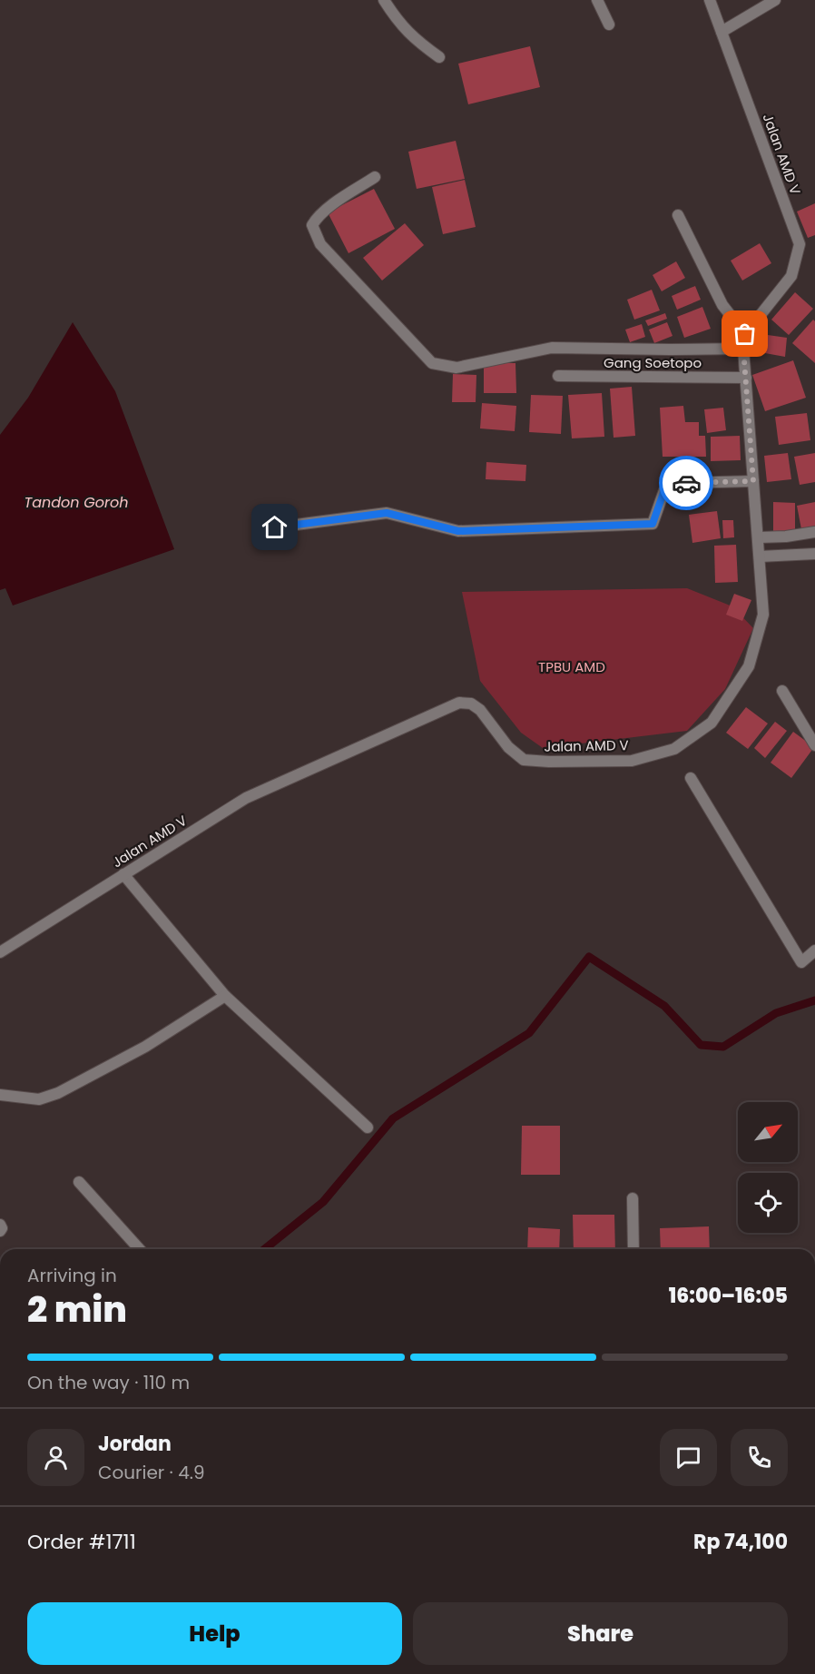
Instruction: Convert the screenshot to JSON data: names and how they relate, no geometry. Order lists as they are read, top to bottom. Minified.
{"streets":{"street":["Jalan AMD V","Gang Soetopo"]},"crossings":[["Jalan AMD V","Gang Soetopo"]],"water":["Tandon Goroh"],"parks":["TPBU AMD"],"north":"top right","page":{"heading":["2 min","Arriving in","16:00–16:05"],"panel":["Jordan","Courier · 4.9","Order #1711","Rp 74,100"],"bar":"On the way · 110 m","buttons":["Help","Share"]}}
